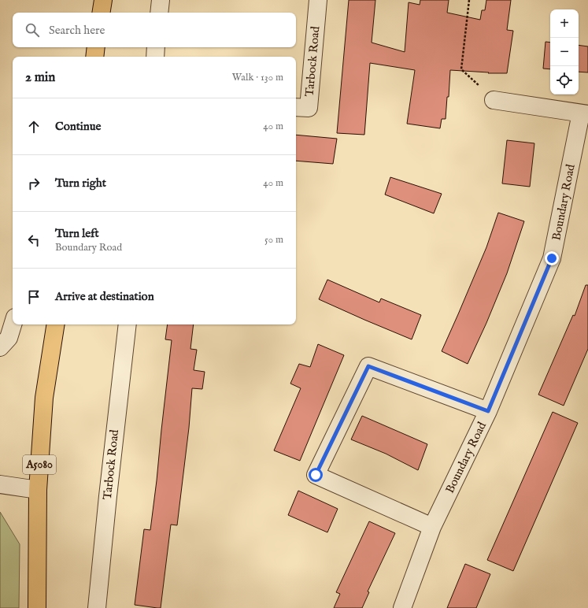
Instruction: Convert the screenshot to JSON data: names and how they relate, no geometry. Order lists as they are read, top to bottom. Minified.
{"streets":{"main road":["A5080"],"street":["Tarbock Road","Boundary Road"]},"page":{"map_buttons":["+","−"],"search":"Search here","heading":["2 min","Walk · 130 m"],"list":[["Continue","40 m"],["Turn right","40 m"],["Turn left","Boundary Road","50 m"],"Arrive at destination"]}}
